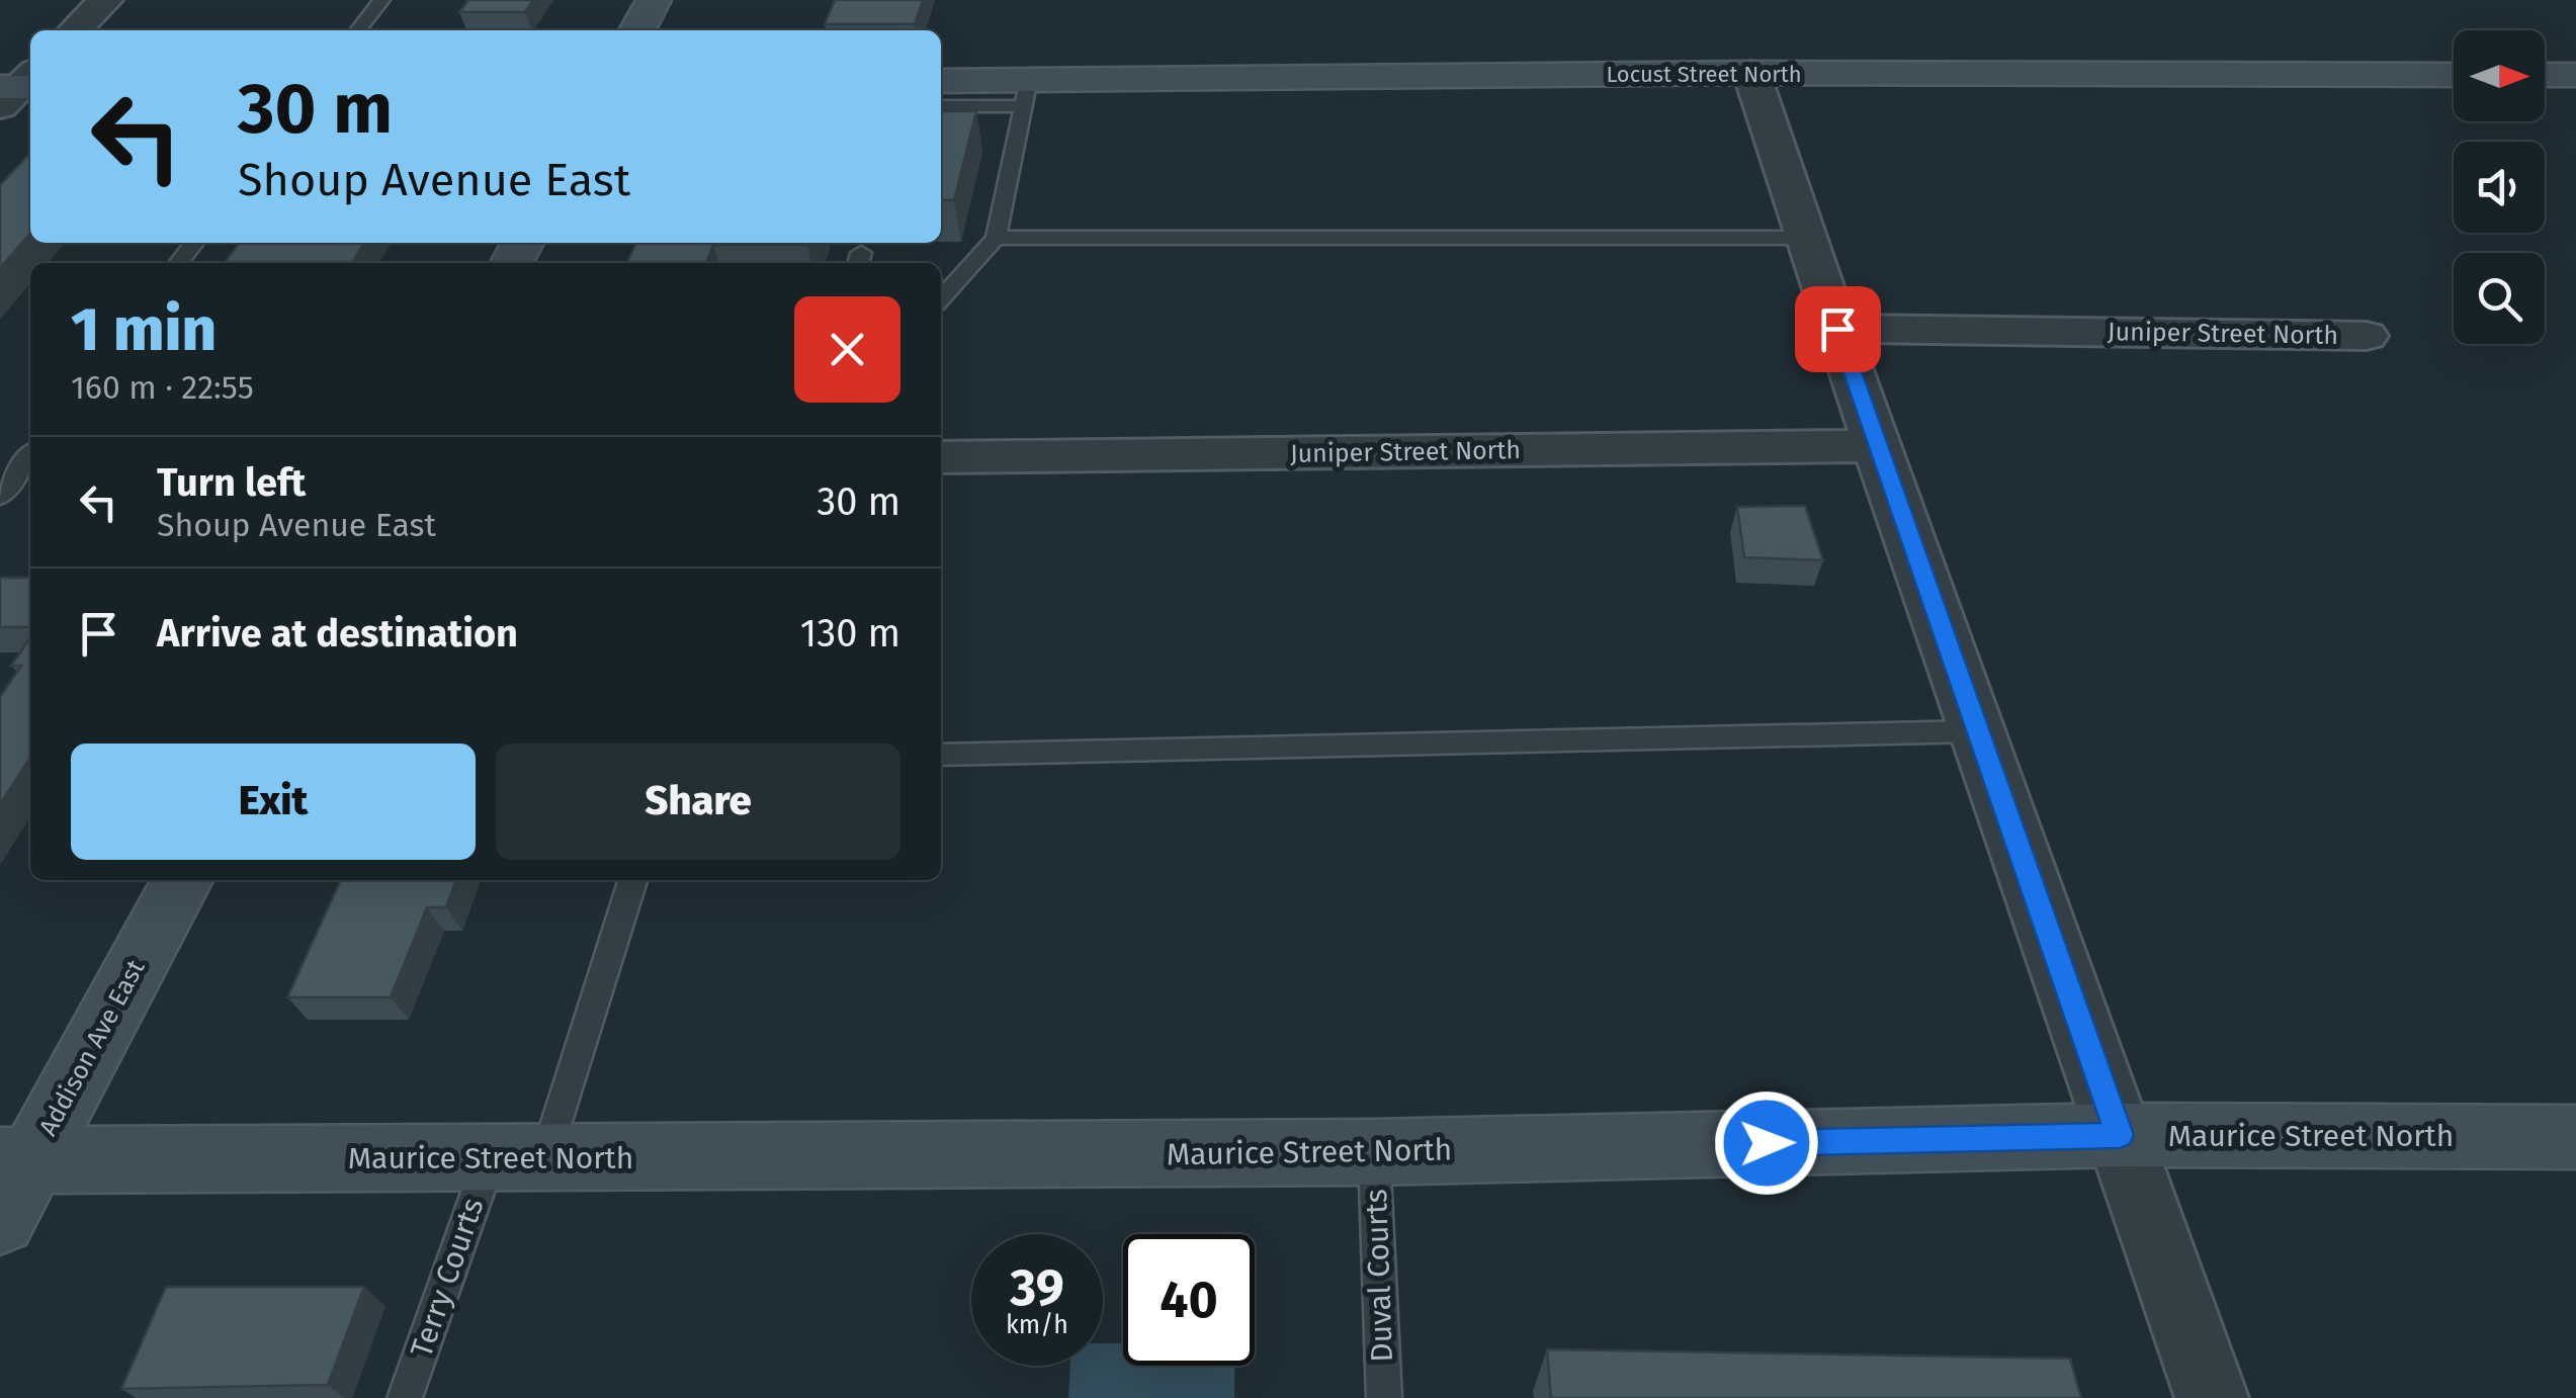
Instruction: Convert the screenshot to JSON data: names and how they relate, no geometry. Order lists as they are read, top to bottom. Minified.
{"streets":{"street":["Locust Street North","Juniper Street North","Addison Ave East","Maurice Street North"],"lane":["Duval Courts","Terry Courts"]},"crossings":[["Addison Ave East","Maurice Street North"],["Maurice Street North","Duval Courts"],["Maurice Street North","Terry Courts"]],"north":"right","page":{"turn":["30 m","Shoup Avenue East"],"heading":["1 min","160 m · 22:55"],"list":[{"name":"Turn left","note":"Shoup Avenue East","value":"30 m"},{"name":"Arrive at destination","value":"130 m"}],"buttons":["Exit","Share"],"speed":"39 km/h","limit":"40"}}
